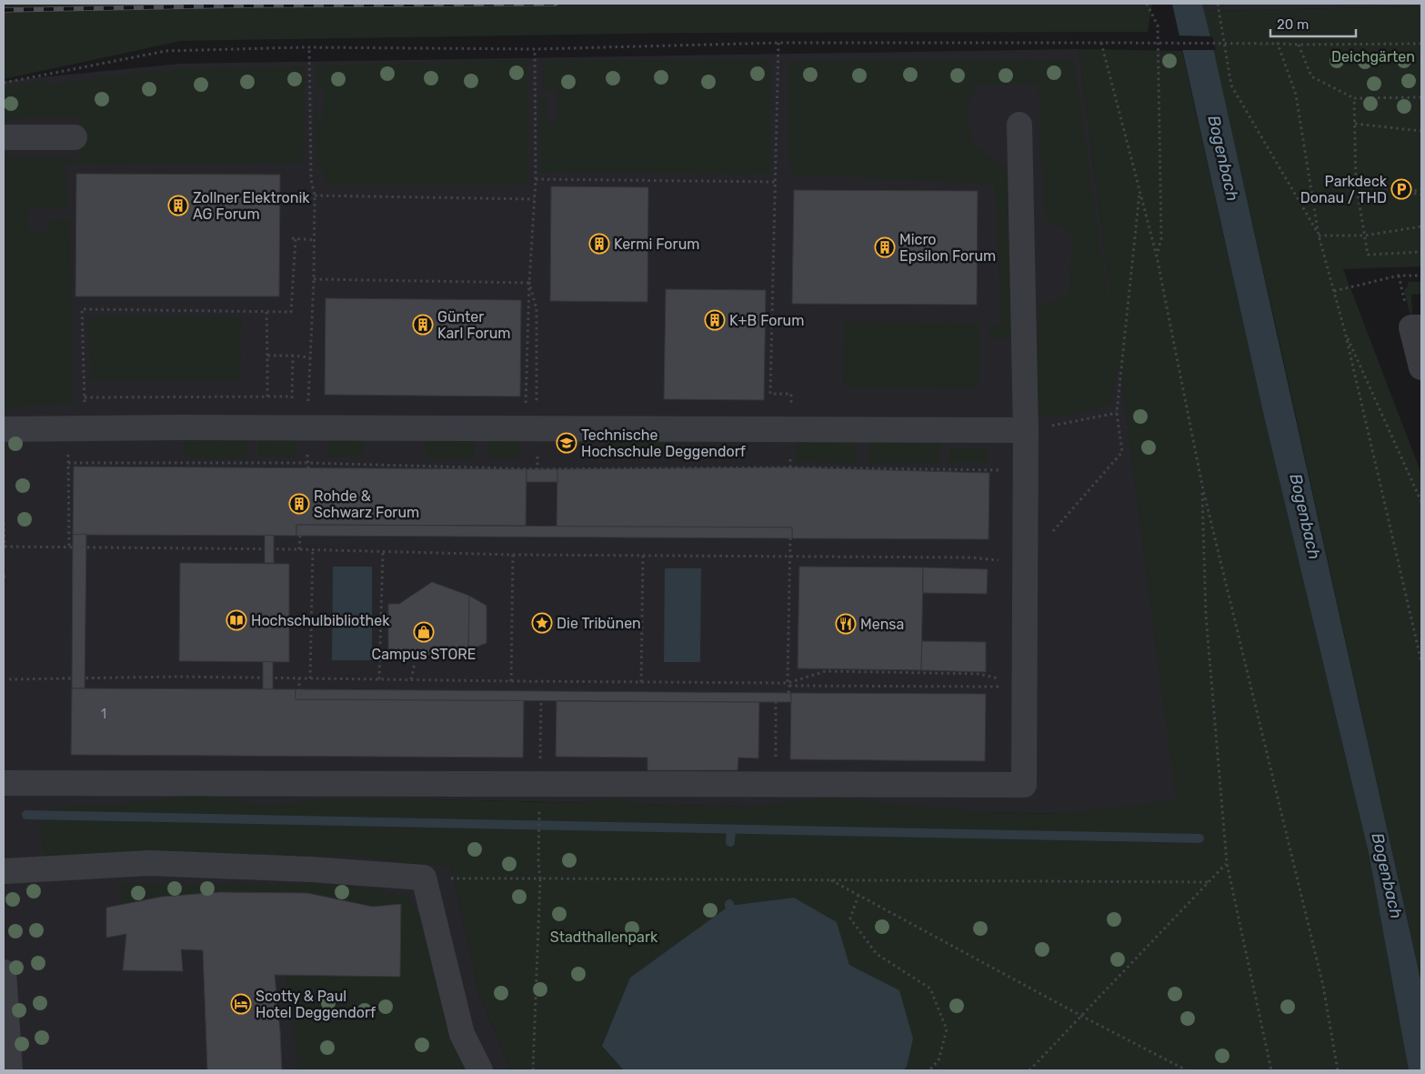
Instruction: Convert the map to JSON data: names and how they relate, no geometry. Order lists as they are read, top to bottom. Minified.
{"water":["Bogenbach"],"parks":["Deichgärten","Stadthallenpark"],"places":{"parking":["Parkdeck Donau / THD"],"building":["Zollner Elektronik AG Forum","Kermi Forum","Micro Epsilon Forum","K+B Forum","Günter Karl Forum","Rohde & Schwarz Forum"],"school or university":["Technische Hochschule Deggendorf"],"library":["Hochschulbibliothek"],"place":["Die Tribünen"],"restaurant":["Mensa"],"shop":["Campus STORE"],"hotel":["Scotty & Paul Hotel Deggendorf"]},"house_numbers":["1"],"scale_bar":"20 m"}
